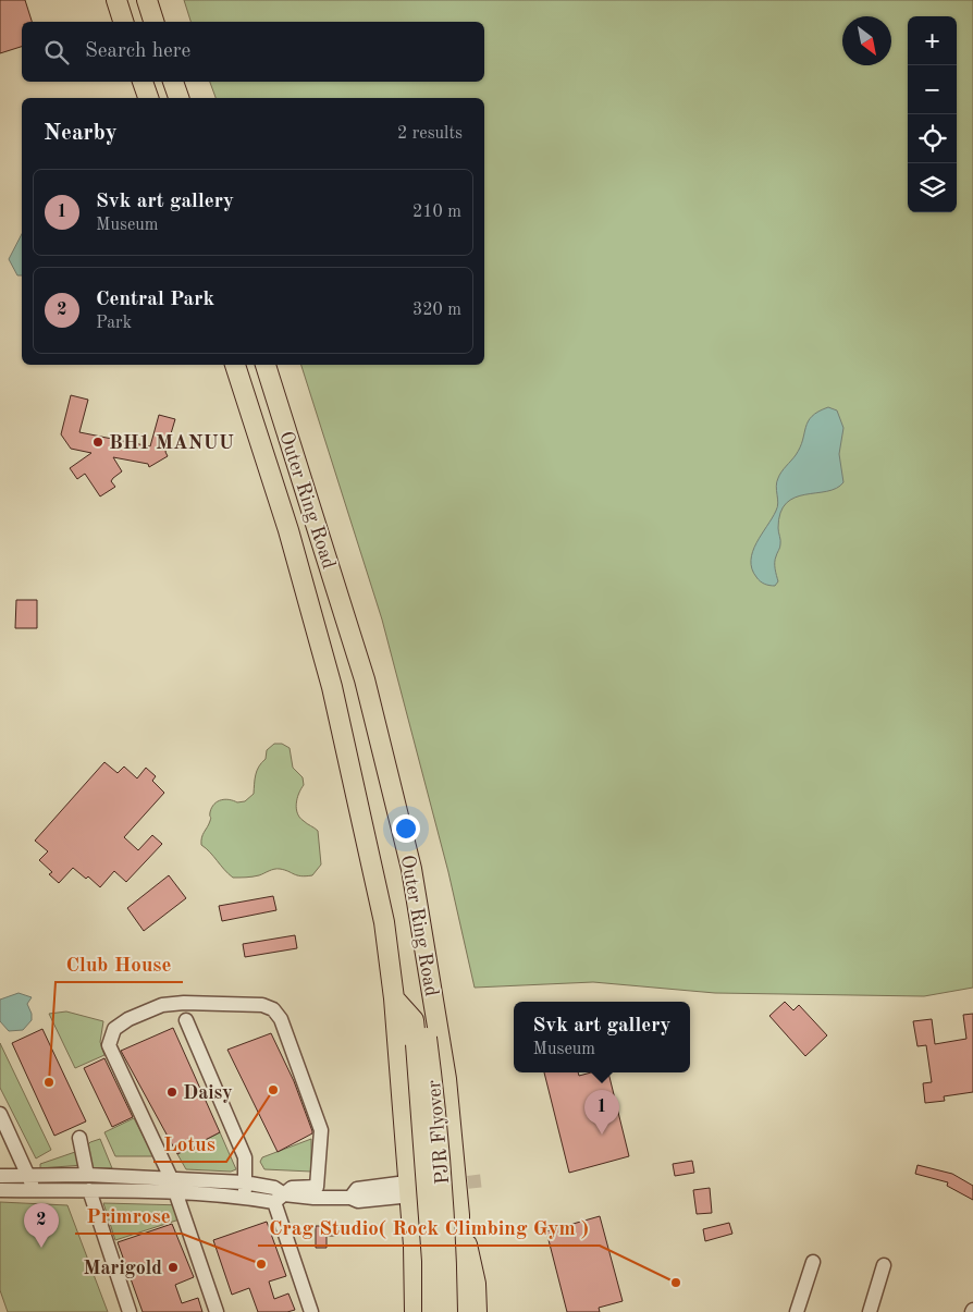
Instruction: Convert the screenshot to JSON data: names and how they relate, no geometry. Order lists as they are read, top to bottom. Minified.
{"streets":{"highway":["Outer Ring Road","PJR Flyover"]},"crossings":[["Outer Ring Road","PJR Flyover"]],"places":["BH1 MANUU","Club House","Lotus","Daisy","Primrose","Marigold","Crag Studio( Rock Climbing Gym )"],"north":"bottom right","page":{"map_buttons":["+","−"],"search":"Search here","heading":["Nearby","2 results"],"list":[{"mark":"1","name":"Svk art gallery","note":"Museum","value":"210 m"},{"mark":"2","name":"Central Park","note":"Park","value":"320 m"}],"popup":["Svk art gallery","Museum"],"pins":["1","2"]}}
